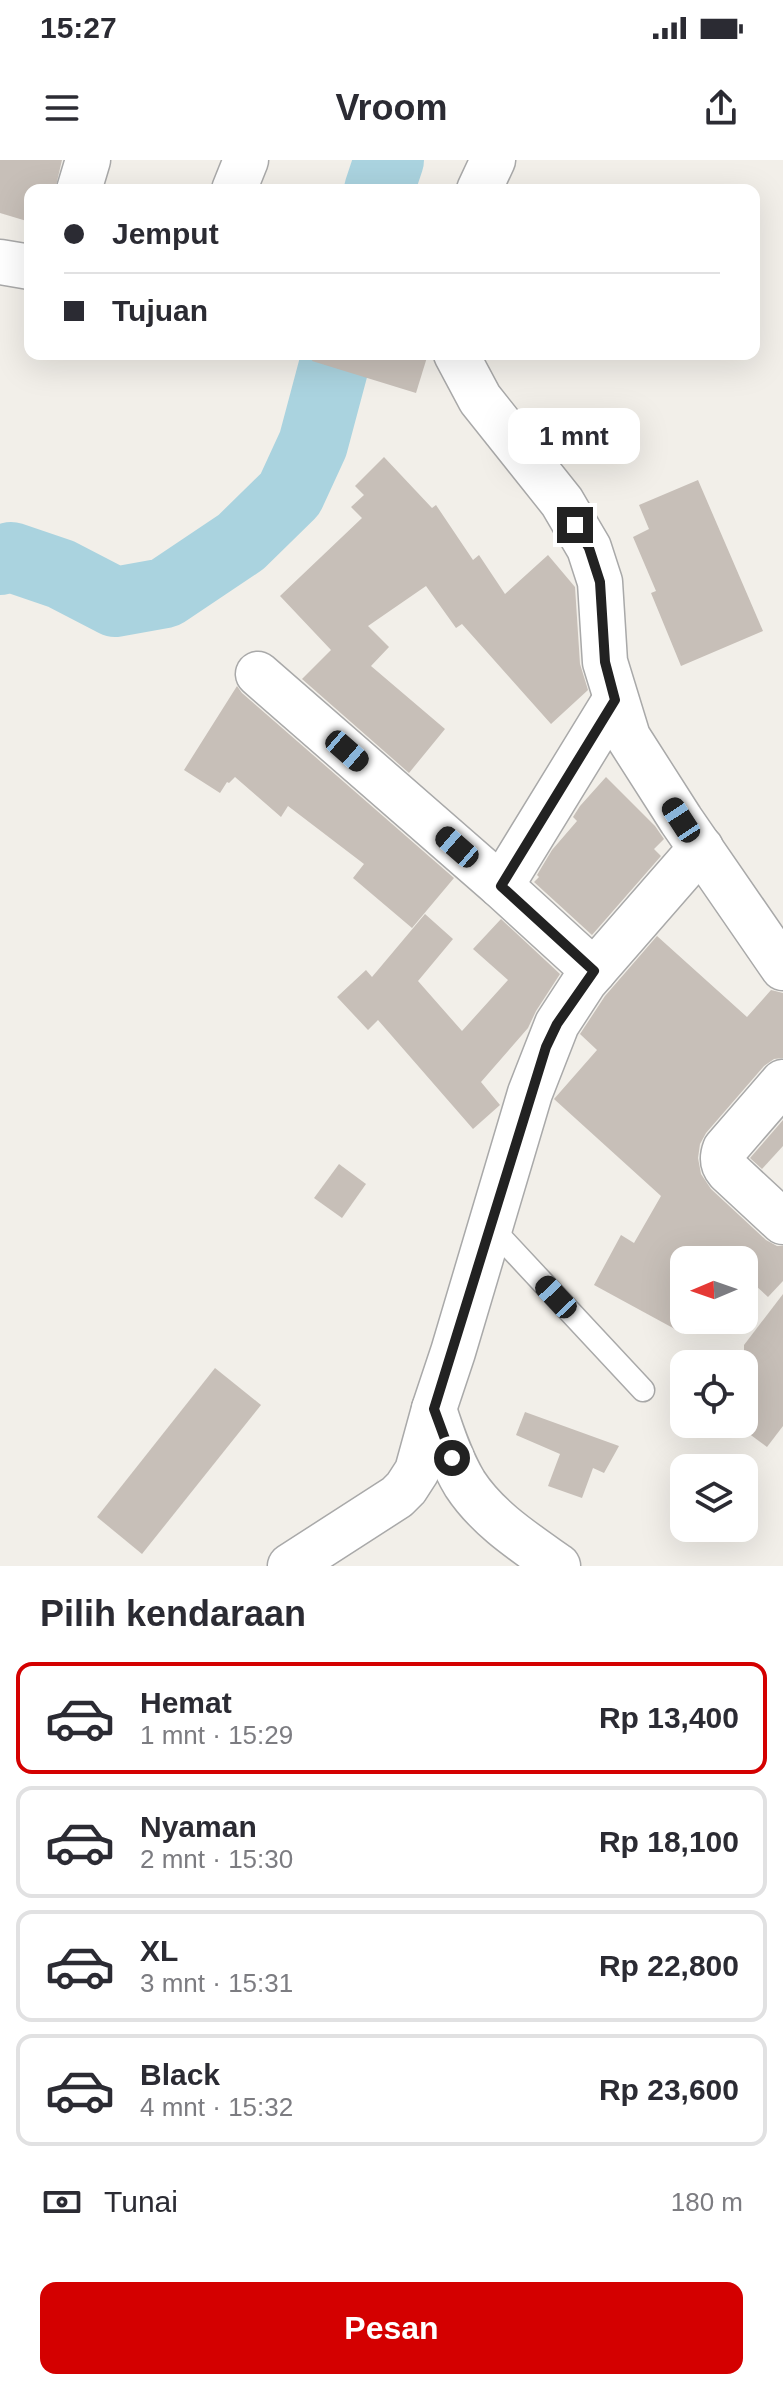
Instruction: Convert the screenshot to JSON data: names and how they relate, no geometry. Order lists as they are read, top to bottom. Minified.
{"north":"left","page":{"status":"15:27","header":"Vroom","banner":["Jemput","Tujuan"],"bubble":"1 mnt","heading":"Pilih kendaraan","list":[{"name":"Hemat","note":"1 mnt · 15:29","value":"Rp 13,400"},{"name":"Nyaman","note":"2 mnt · 15:30","value":"Rp 18,100"},{"name":"XL","note":"3 mnt · 15:31","value":"Rp 22,800"},{"name":"Black","note":"4 mnt · 15:32","value":"Rp 23,600"}],"pay":["Tunai","180 m"],"buttons":"Pesan"}}
